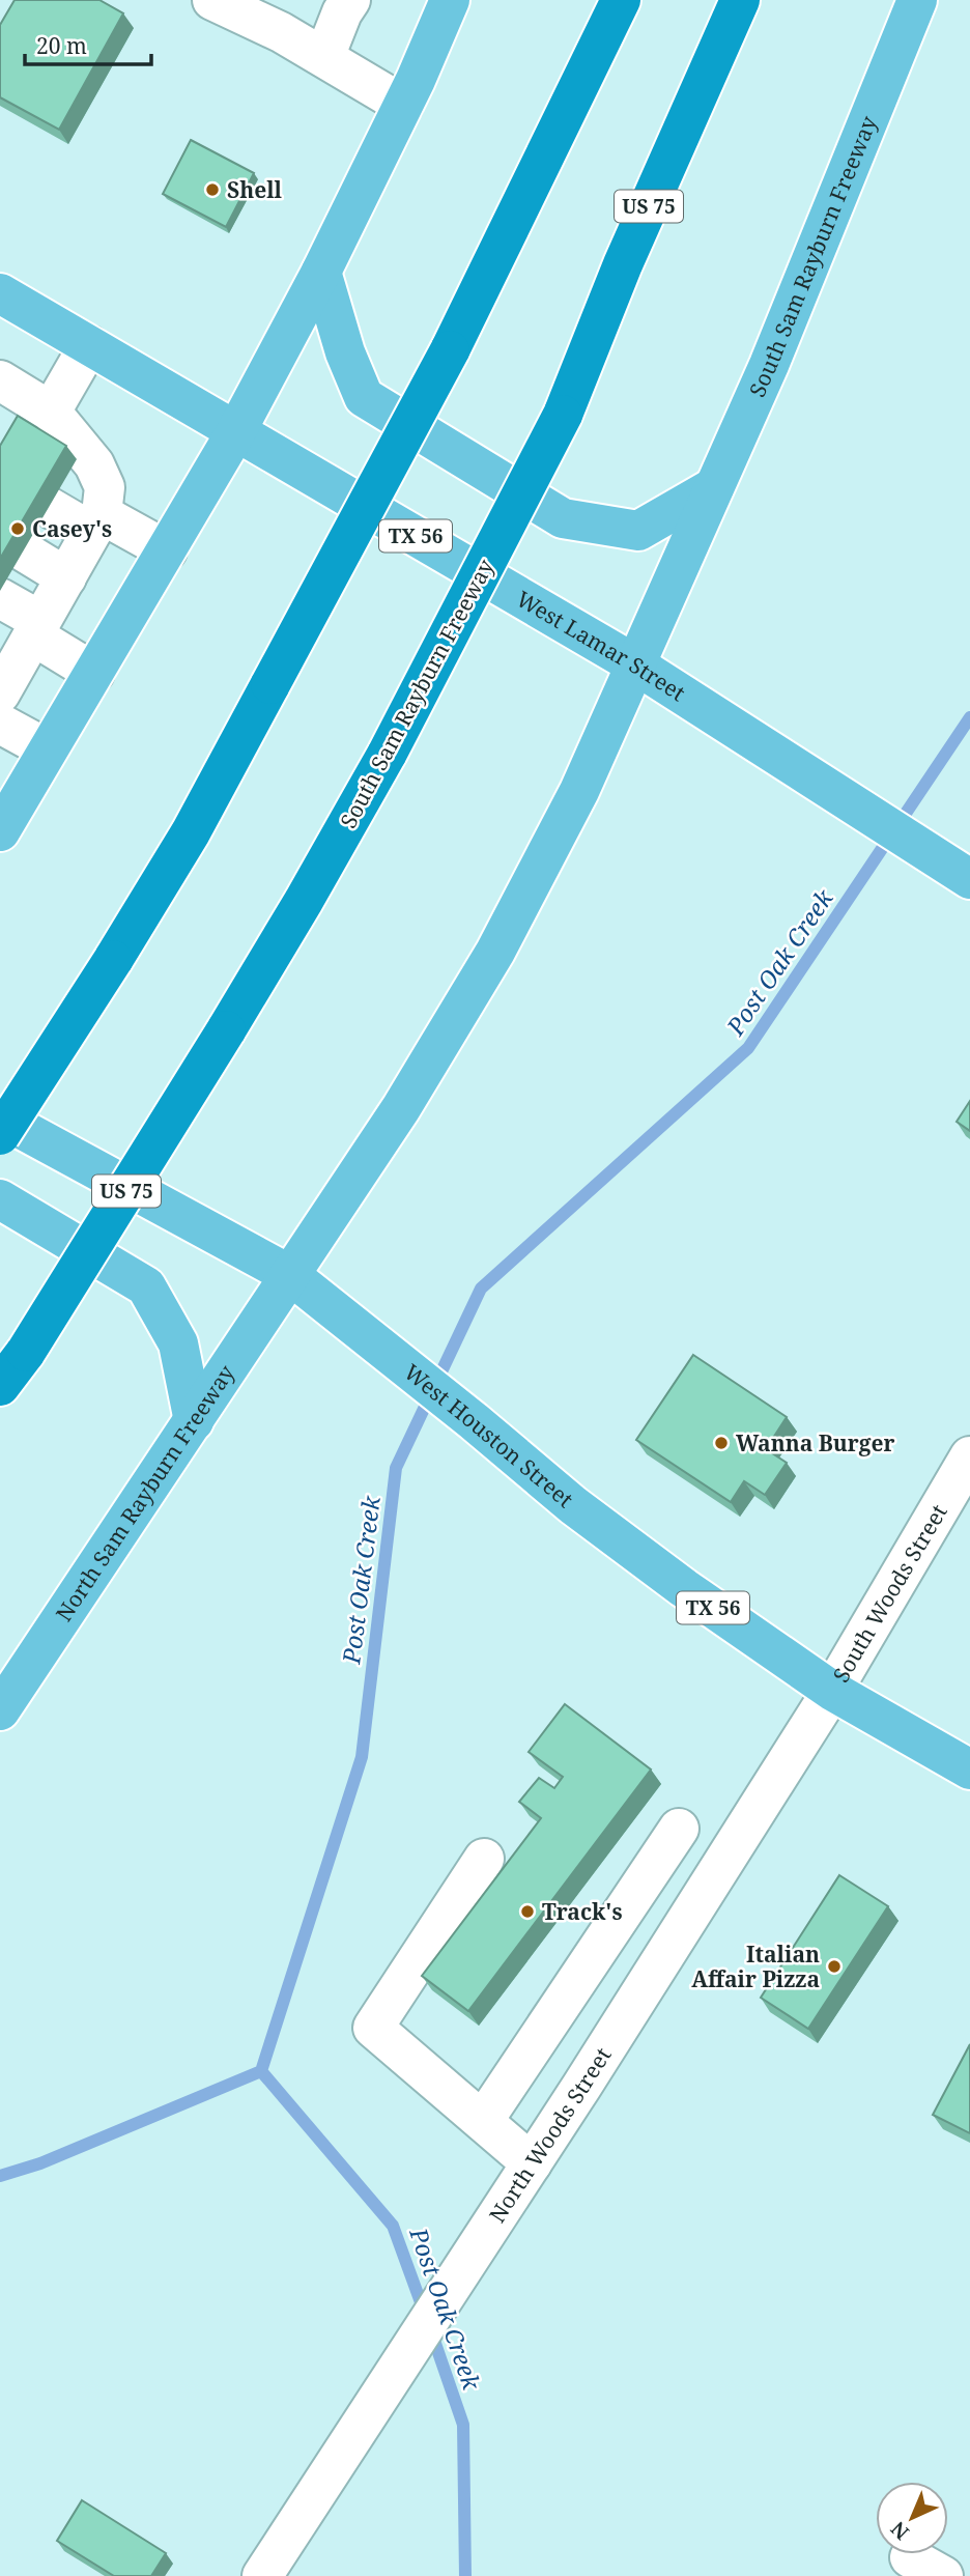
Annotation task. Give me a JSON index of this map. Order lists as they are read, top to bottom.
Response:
{
  "streets": {
    "highway": ["US 75", "South Sam Rayburn Freeway"],
    "main road": [
      "TX 56",
      "West Lamar Street",
      "West Houston Street",
      "North Sam Rayburn Freeway"
    ],
    "street": ["South Woods Street", "North Woods Street"]
  },
  "crossings": [
    ["South Sam Rayburn Freeway", "West Lamar Street"],
    ["South Sam Rayburn Freeway", "West Houston Street"],
    ["South Sam Rayburn Freeway", "North Sam Rayburn Freeway"],
    ["West Houston Street", "North Sam Rayburn Freeway"],
    ["West Houston Street", "South Woods Street"],
    ["West Houston Street", "North Woods Street"],
    ["South Woods Street", "North Woods Street"]
  ],
  "water": ["Post Oak Creek"],
  "places": [
    "Shell",
    "Casey's",
    "Wanna Burger",
    "Track's",
    "Italian Affair Pizza"
  ],
  "scale_bar": "20 m",
  "north": "bottom left"
}
